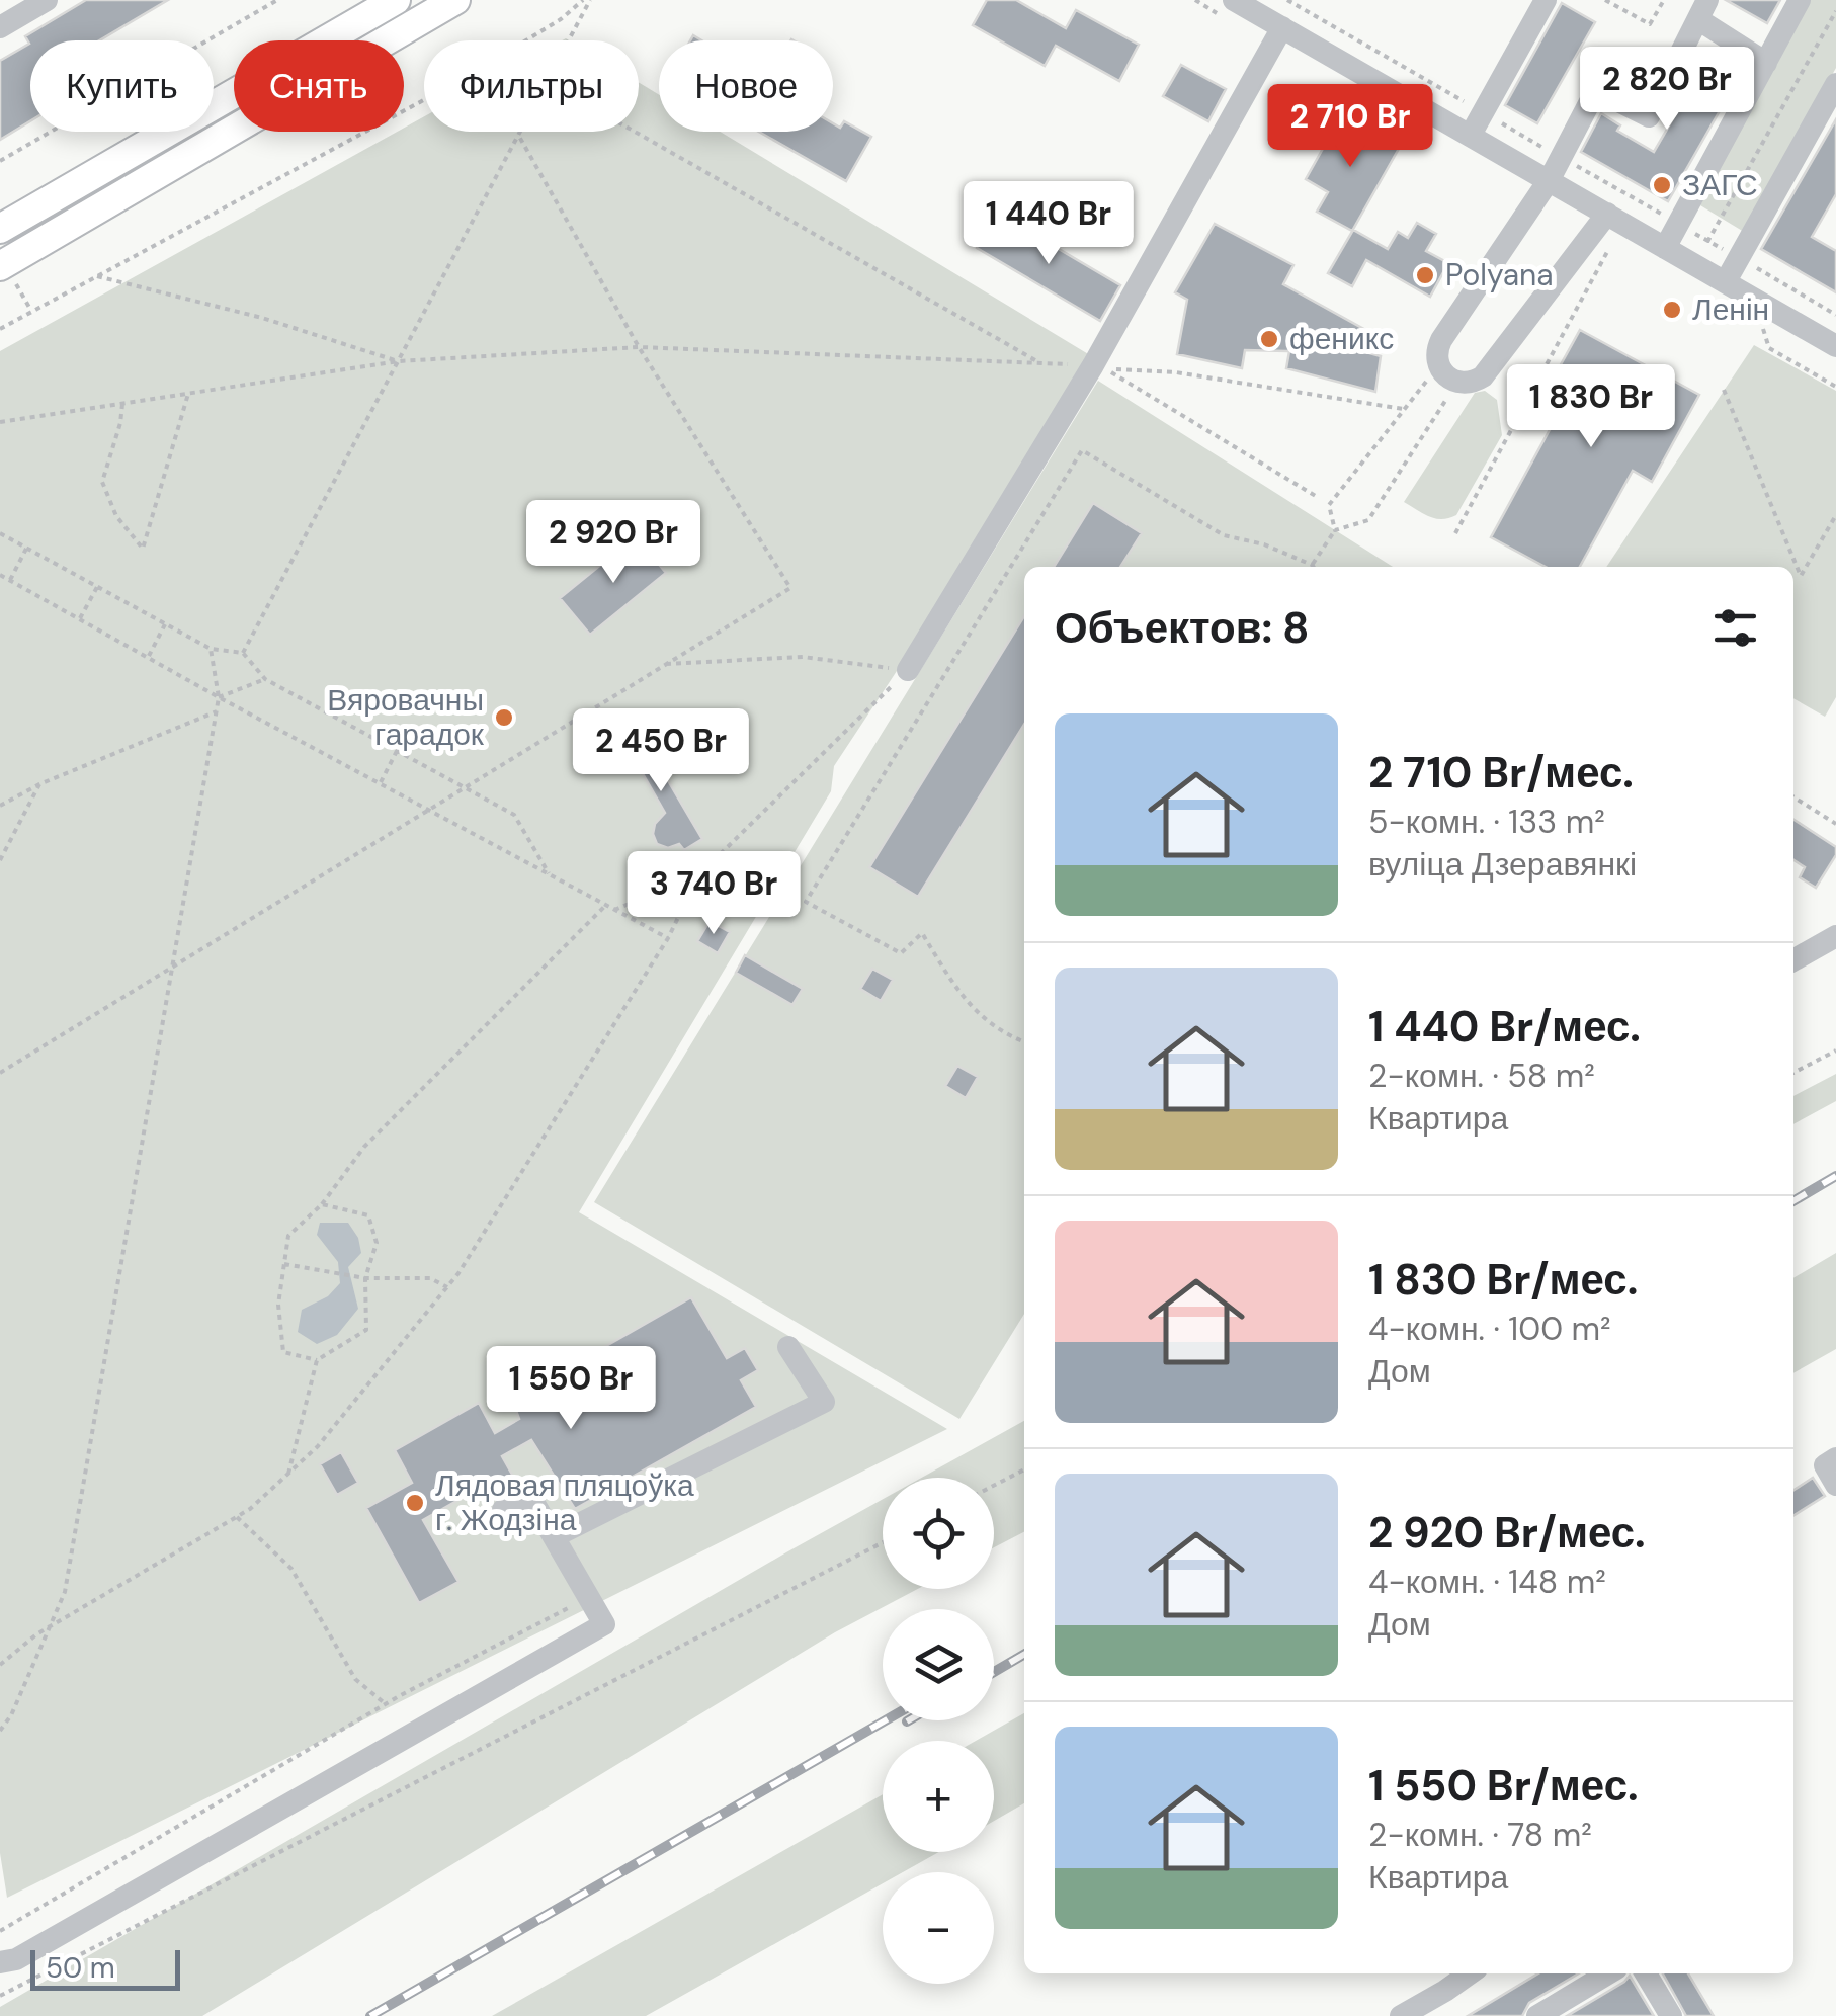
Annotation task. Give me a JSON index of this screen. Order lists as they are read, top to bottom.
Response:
{
  "places": [
    "ЗАГС",
    "Polyana",
    "Ленін",
    "феникс",
    "Вяровачны гарадок",
    "Лядовая пляцоўка г. Жодзіна"
  ],
  "scale_bar": "50 m",
  "page": {
    "chip": [
      "Купить",
      "Снять",
      "Фильтры",
      "Новое"
    ],
    "price": [
      "2 820 Br",
      "2 710 Br",
      "1 440 Br",
      "1 830 Br",
      "2 920 Br",
      "2 450 Br",
      "3 740 Br",
      "1 550 Br"
    ],
    "heading": "Объектов: 8",
    "list": [
      {
        "name": "2 710 Br/мес.",
        "note": "5-комн. · 133 m² · вуліца Дзеравянкі"
      },
      {
        "name": "1 440 Br/мес.",
        "note": "2-комн. · 58 m² · Квартира"
      },
      {
        "name": "1 830 Br/мес.",
        "note": "4-комн. · 100 m² · Дом"
      },
      {
        "name": "2 920 Br/мес.",
        "note": "4-комн. · 148 m² · Дом"
      },
      {
        "name": "1 550 Br/мес.",
        "note": "2-комн. · 78 m² · Квартира"
      }
    ],
    "map_buttons": ["+", "−"],
    "scale": "50 m"
  }
}
